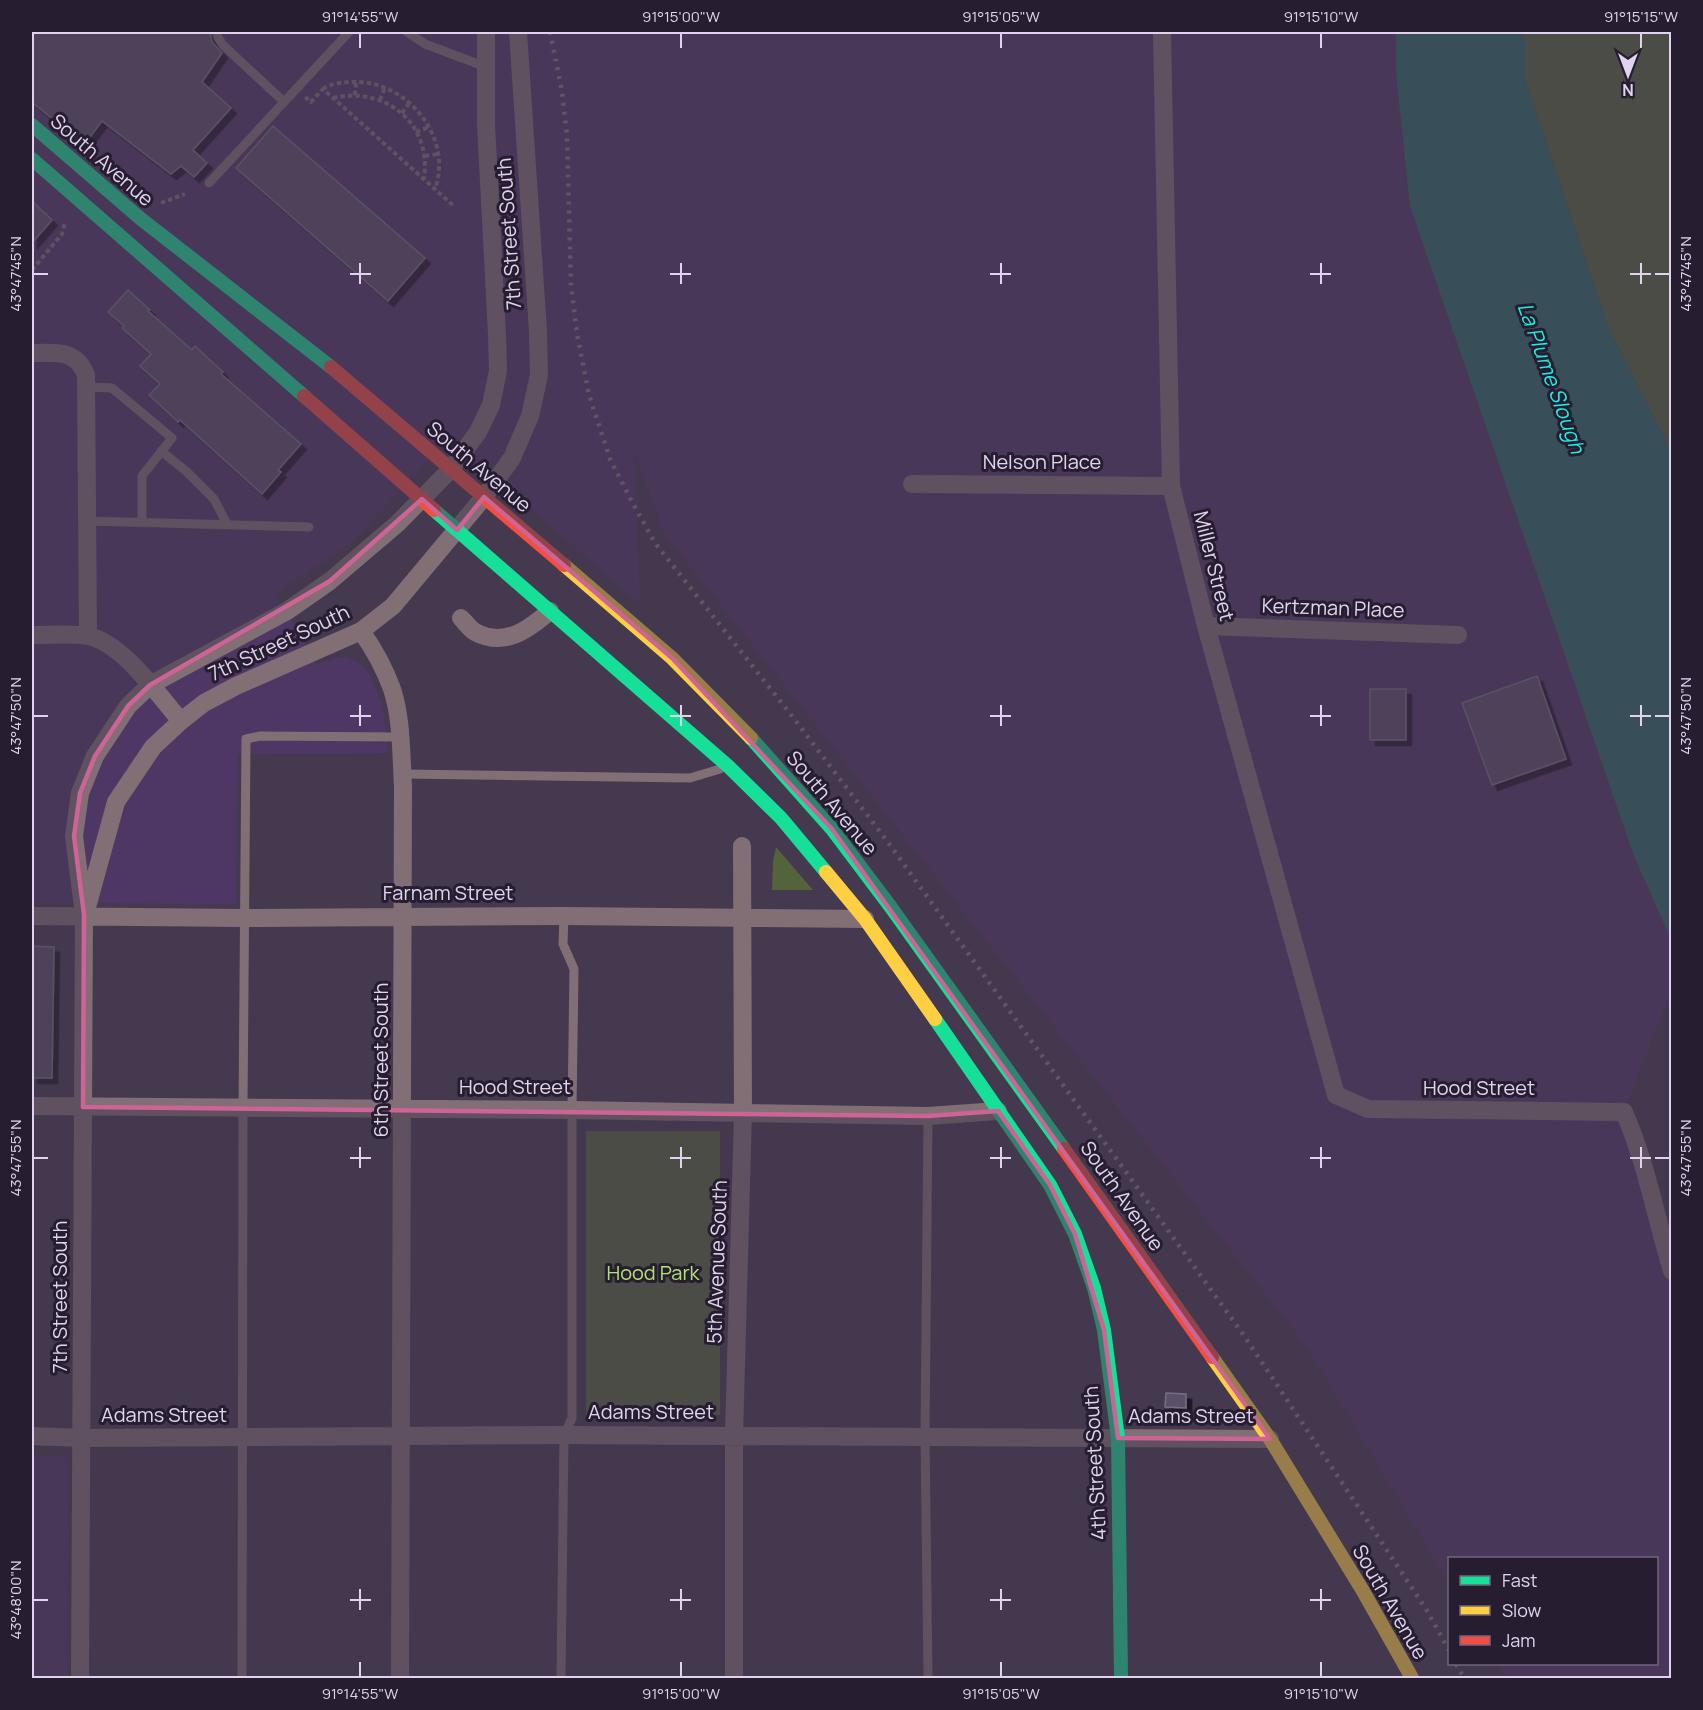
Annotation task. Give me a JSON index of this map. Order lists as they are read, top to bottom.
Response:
{
  "streets": {
    "highway": ["South Avenue", "4th Street South"],
    "street": [
      "7th Street South",
      "Nelson Place",
      "Miller Street",
      "Kertzman Place",
      "Farnam Street",
      "6th Street South",
      "Hood Street",
      "5th Avenue South",
      "Adams Street"
    ]
  },
  "crossings": [
    ["South Avenue", "7th Street South"],
    ["South Avenue", "Adams Street"],
    ["7th Street South", "Farnam Street"],
    ["7th Street South", "6th Street South"],
    ["7th Street South", "Hood Street"],
    ["7th Street South", "Adams Street"],
    ["Nelson Place", "Miller Street"],
    ["Miller Street", "Kertzman Place"],
    ["Miller Street", "Hood Street"],
    ["Farnam Street", "6th Street South"],
    ["Farnam Street", "5th Avenue South"],
    ["6th Street South", "Hood Street"],
    ["6th Street South", "Adams Street"],
    ["Hood Street", "5th Avenue South"],
    ["Hood Street", "4th Street South"],
    ["5th Avenue South", "Adams Street"],
    ["Adams Street", "4th Street South"]
  ],
  "water": ["La Plume Slough"],
  "parks": ["Hood Park"],
  "legend": ["Fast", "Slow", "Jam"],
  "north": "bottom",
  "coordinates": [
    "91°14'55\"W",
    "91°15'00\"W",
    "91°15'05\"W",
    "91°15'10\"W",
    "91°15'15\"W",
    "43°47'45\"N",
    "43°47'50\"N",
    "43°47'55\"N",
    "43°48'00\"N"
  ]
}
